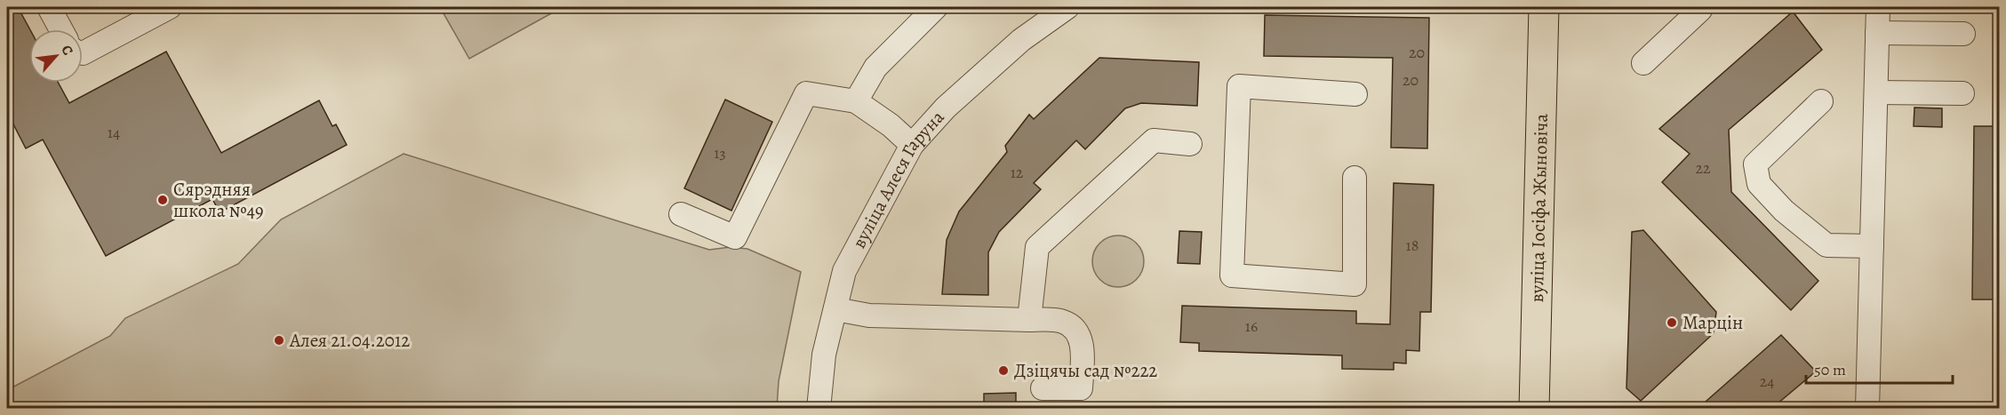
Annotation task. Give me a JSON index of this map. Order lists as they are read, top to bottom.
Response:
{
  "streets": {
    "main road": ["вуліца Іосіфа Жыновіча"],
    "street": ["вуліца Алеся Гаруна"]
  },
  "places": [
    "Сярэдняя школа №49",
    "Марцін",
    "Алея 21.04.2012",
    "Дзіцячы сад №222"
  ],
  "house_numbers": [
    "20",
    "20",
    "14",
    "13",
    "22",
    "12",
    "18",
    "16",
    "24"
  ],
  "scale_bar": "50 m",
  "north": "top right"
}
